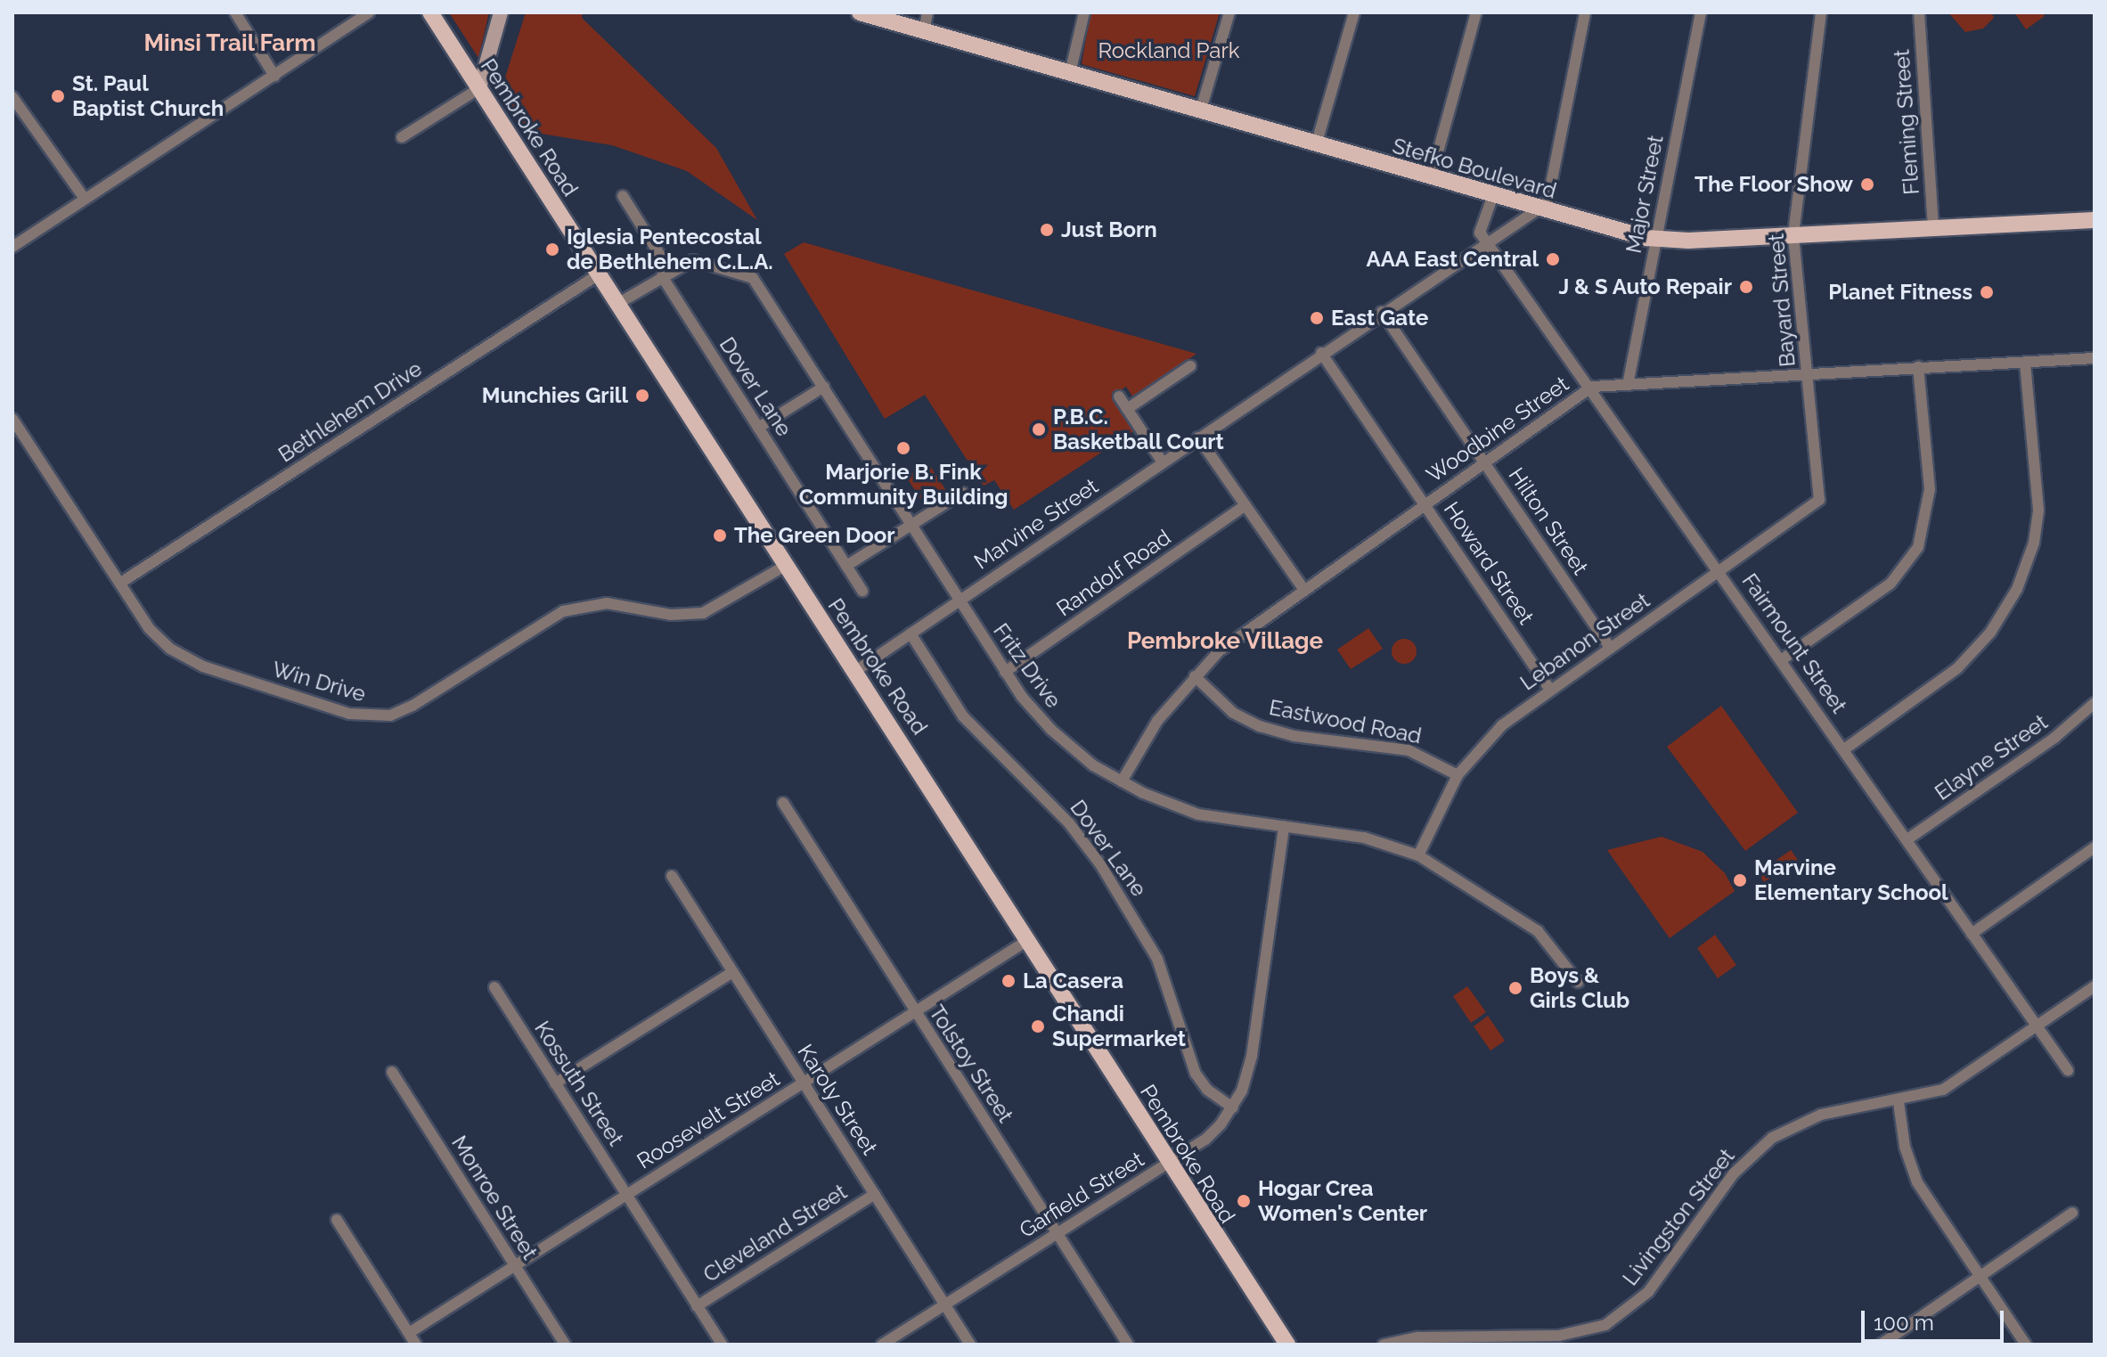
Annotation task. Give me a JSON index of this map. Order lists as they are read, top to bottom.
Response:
{
  "streets": {
    "main road": ["Pembroke Road", "Stefko Boulevard"],
    "street": [
      "Fleming Street",
      "Major Street",
      "Bayard Street",
      "Dover Lane",
      "Bethlehem Drive",
      "Woodbine Street",
      "Hilton Street",
      "Marvine Street",
      "Howard Street",
      "Randolf Road",
      "Lebanon Street",
      "Fairmount Street",
      "Fritz Drive",
      "Win Drive",
      "Eastwood Road",
      "Elayne Street",
      "Tolstoy Street",
      "Kossuth Street",
      "Karoly Street",
      "Roosevelt Street",
      "Garfield Street",
      "Monroe Street",
      "Livingston Street",
      "Cleveland Street"
    ]
  },
  "crossings": [
    ["Fleming Street", "Stefko Boulevard"],
    ["Pembroke Road", "Bethlehem Drive"],
    ["Pembroke Road", "Marvine Street"],
    ["Pembroke Road", "Fritz Drive"],
    ["Pembroke Road", "Win Drive"],
    ["Pembroke Road", "Roosevelt Street"],
    ["Pembroke Road", "Garfield Street"],
    ["Stefko Boulevard", "Major Street"],
    ["Stefko Boulevard", "Bayard Street"],
    ["Stefko Boulevard", "Marvine Street"],
    ["Major Street", "Woodbine Street"],
    ["Bayard Street", "Woodbine Street"],
    ["Bayard Street", "Lebanon Street"],
    ["Dover Lane", "Marvine Street"],
    ["Dover Lane", "Fritz Drive"],
    ["Dover Lane", "Garfield Street"],
    ["Bethlehem Drive", "Win Drive"],
    ["Woodbine Street", "Hilton Street"],
    ["Woodbine Street", "Howard Street"],
    ["Woodbine Street", "Fairmount Street"],
    ["Woodbine Street", "Fritz Drive"],
    ["Woodbine Street", "Eastwood Road"],
    ["Hilton Street", "Marvine Street"],
    ["Hilton Street", "Lebanon Street"],
    ["Marvine Street", "Howard Street"],
    ["Marvine Street", "Fairmount Street"],
    ["Marvine Street", "Fritz Drive"],
    ["Howard Street", "Lebanon Street"],
    ["Randolf Road", "Fritz Drive"],
    ["Lebanon Street", "Fairmount Street"],
    ["Lebanon Street", "Fritz Drive"],
    ["Lebanon Street", "Eastwood Road"],
    ["Fairmount Street", "Elayne Street"],
    ["Fairmount Street", "Livingston Street"],
    ["Fritz Drive", "Garfield Street"],
    ["Tolstoy Street", "Roosevelt Street"],
    ["Tolstoy Street", "Garfield Street"],
    ["Kossuth Street", "Roosevelt Street"],
    ["Kossuth Street", "Cleveland Street"],
    ["Karoly Street", "Roosevelt Street"],
    ["Karoly Street", "Garfield Street"],
    ["Karoly Street", "Cleveland Street"],
    ["Roosevelt Street", "Monroe Street"]
  ],
  "districts": ["Minsi Trail Farm", "Pembroke Village"],
  "parks": ["Rockland Park"],
  "places": [
    "St. Paul Baptist Church",
    "The Floor Show",
    "Just Born",
    "Iglesia Pentecostal de Bethlehem C.L.A.",
    "AAA East Central",
    "J & S Auto Repair",
    "Planet Fitness",
    "East Gate",
    "Munchies Grill",
    "P.B.C. Basketball Court",
    "Marjorie B. Fink Community Building",
    "The Green Door",
    "Marvine Elementary School",
    "La Casera",
    "Boys & Girls Club",
    "Chandi Supermarket",
    "Hogar Crea Women's Center"
  ],
  "scale_bar": "100 m"
}
